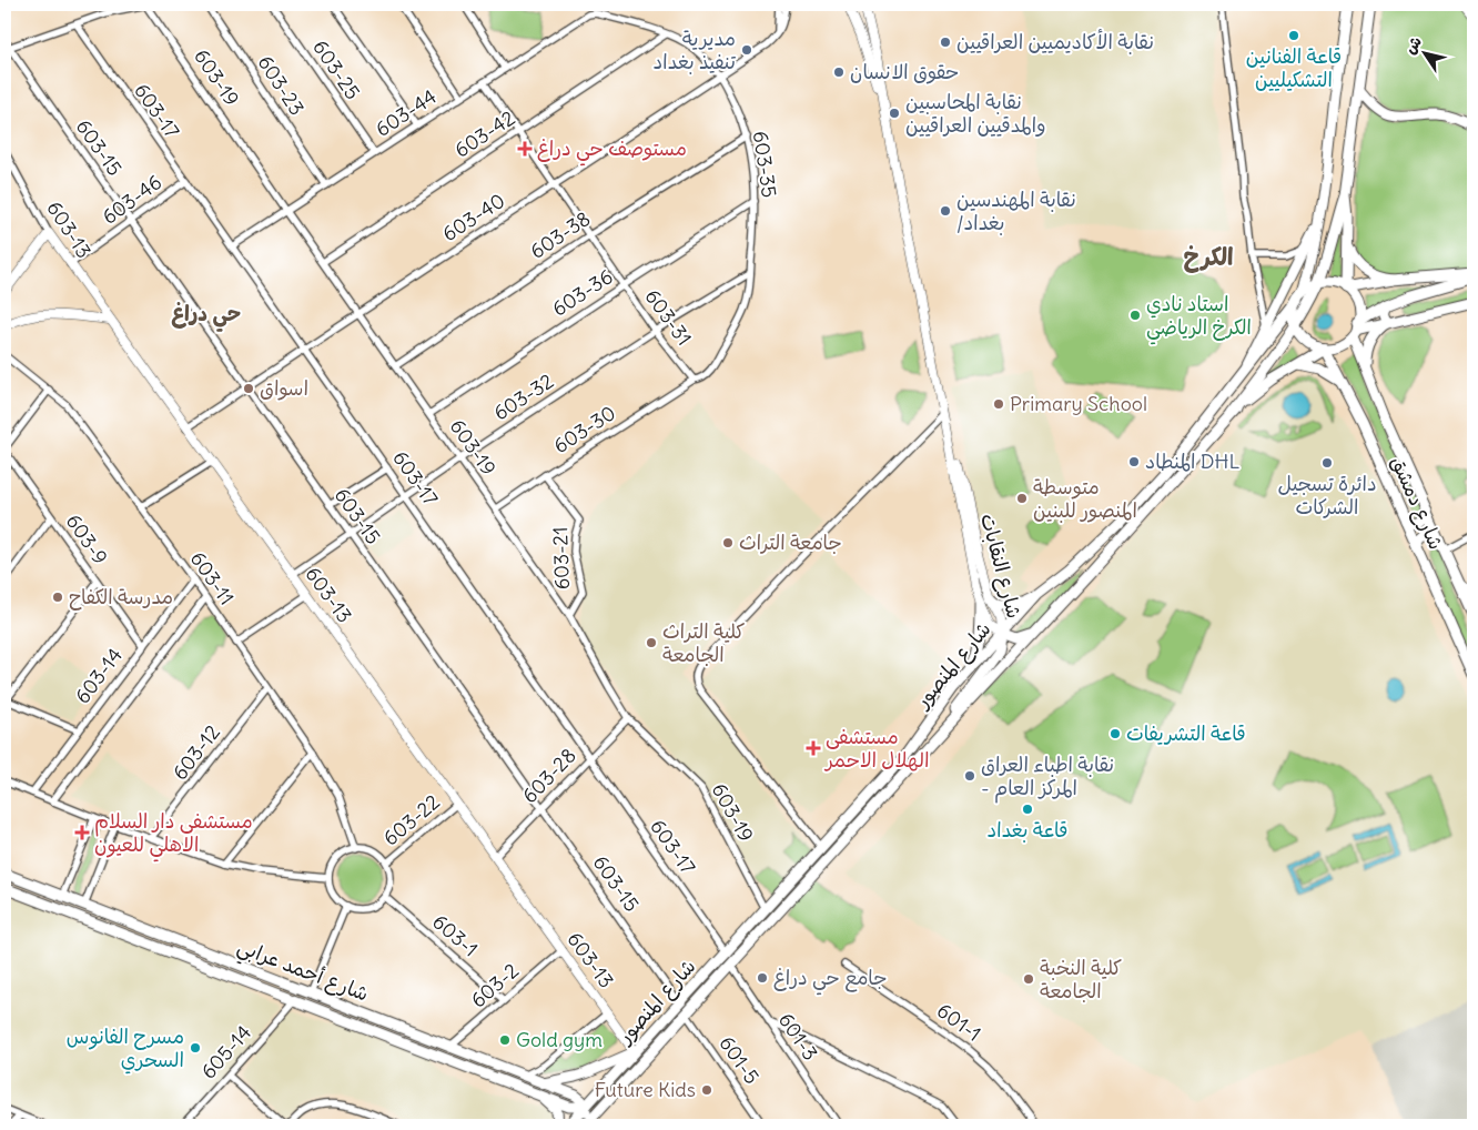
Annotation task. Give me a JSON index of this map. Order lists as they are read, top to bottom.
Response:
{
  "streets": {
    "main road": ["شارع دمشق", "شارع المنصور", "شارع أحمد عرابي"],
    "street": [
      "603-25",
      "603-19",
      "603-23",
      "603-17",
      "603-44",
      "603-42",
      "603-15",
      "603-35",
      "603-46",
      "603-40",
      "603-13",
      "603-38",
      "603-36",
      "603-31",
      "603-32",
      "603-30",
      "603-9",
      "603-21",
      "شارع النقابات",
      "603-11",
      "603-14",
      "603-12",
      "603-28",
      "603-22",
      "603-1",
      "603-2",
      "601-1",
      "601-3",
      "605-14",
      "601-5"
    ]
  },
  "crossings": [
    ["603-25", "603-44"],
    ["603-19", "603-44"],
    ["603-19", "603-42"],
    ["603-19", "603-40"],
    ["603-19", "603-38"],
    ["603-19", "603-36"],
    ["603-19", "603-32"],
    ["603-19", "603-30"],
    ["603-19", "603-21"],
    ["603-19", "شارع المنصور"],
    ["603-19", "603-28"],
    ["603-23", "603-44"],
    ["603-17", "603-44"],
    ["603-17", "603-46"],
    ["603-17", "603-40"],
    ["603-17", "603-32"],
    ["603-17", "شارع المنصور"],
    ["603-17", "603-28"],
    ["603-44", "603-35"],
    ["603-44", "603-31"],
    ["603-42", "603-35"],
    ["603-42", "603-31"],
    ["603-15", "603-46"],
    ["603-15", "603-40"],
    ["603-15", "603-32"],
    ["603-15", "شارع المنصور"],
    ["603-15", "603-28"],
    ["603-35", "603-40"],
    ["603-35", "603-38"],
    ["603-35", "603-36"],
    ["603-35", "603-31"],
    ["603-35", "603-32"],
    ["603-35", "603-30"],
    ["603-46", "603-13"],
    ["603-40", "603-13"],
    ["603-40", "603-31"],
    ["603-13", "603-32"],
    ["603-13", "شارع المنصور"],
    ["603-13", "603-28"],
    ["603-13", "603-22"],
    ["603-13", "603-2"],
    ["603-38", "603-31"],
    ["603-36", "603-31"],
    ["603-31", "603-32"],
    ["603-31", "603-30"],
    ["603-30", "603-21"],
    ["شارع دمشق", "شارع المنصور"],
    ["603-9", "603-14"],
    ["شارع النقابات", "شارع المنصور"],
    ["603-11", "603-14"],
    ["603-11", "603-12"],
    ["603-11", "603-22"],
    ["603-11", "603-1"],
    ["شارع المنصور", "شارع أحمد عرابي"],
    ["شارع المنصور", "601-3"],
    ["شارع المنصور", "601-5"],
    ["603-22", "603-1"],
    ["603-1", "603-2"],
    ["شارع أحمد عرابي", "603-2"],
    ["شارع أحمد عرابي", "605-14"]
  ],
  "districts": ["الكرخ", "حي دراغ"],
  "places": {
    "other": [
      "قاعة الفنانين التشكيليين",
      "نقابة الأكاديميين العراقيين",
      "مديرية تنفيذ بغداد",
      "حقوق الانسان",
      "نقابة المحاسبين والمدقيين العراقيين",
      "نقابة المهندسين /بغداد",
      "استاد نادي الكرخ الرياضي",
      "اسواق",
      "Primary School",
      "المنطاد DHL",
      "دائرة تسجيل الشركات",
      "متوسطة المنصور للبنين",
      "جامعة التراث",
      "مدرسة الكفاح",
      "كلية التراث الجامعة",
      "قاعة التشريفات",
      "نقابة اطباء العراق - المركز العام",
      "قاعة بغداد",
      "جامع حي دراغ",
      "كلية النخبة الجامعة",
      "Gold gym",
      "مسرح الفانوس السحري",
      "Future Kids"
    ],
    "health": ["مستوصف حي دراغ", "مستشفى الهلال الاحمر", "مستشفى دار السلام الاهلي للعيون"]
  },
  "north": "top left"
}
